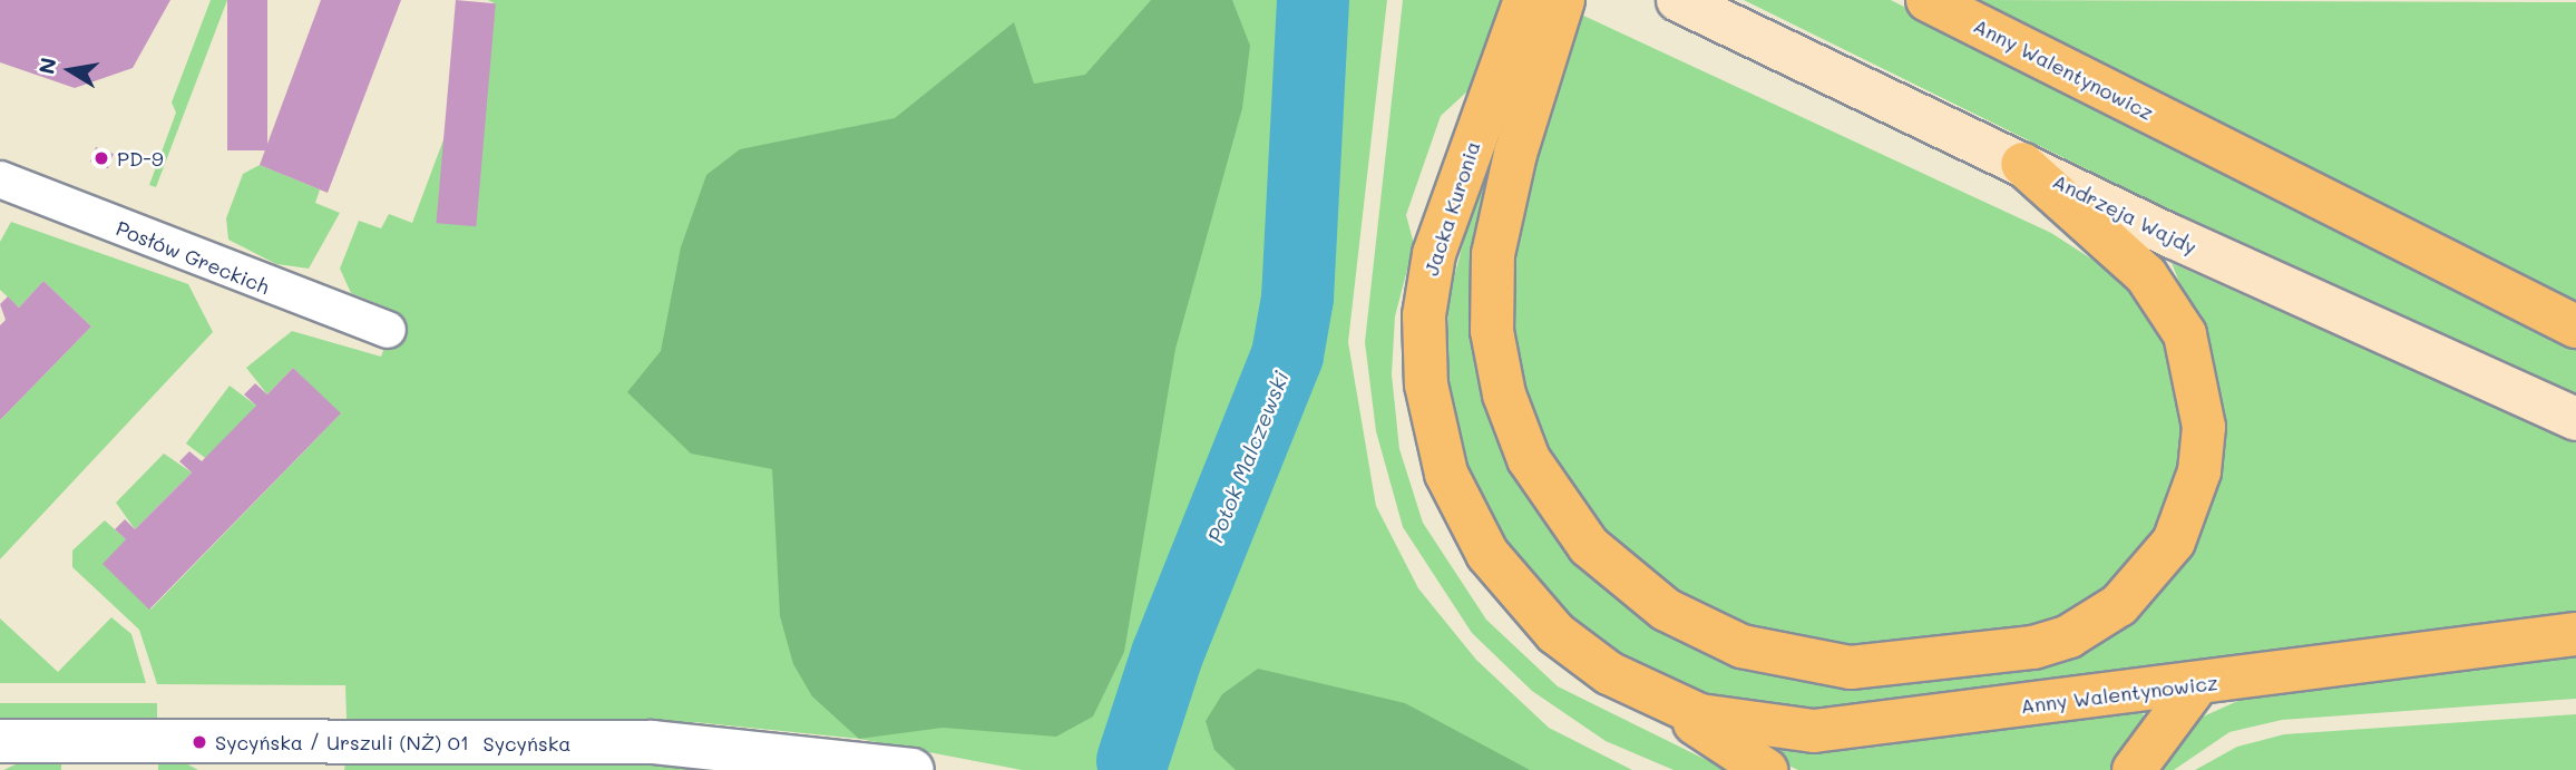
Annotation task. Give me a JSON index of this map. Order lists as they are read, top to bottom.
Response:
{
  "streets": {
    "main road": ["Anny Walentynowicz", "Jacka Kuronia", "Andrzeja Wajdy"],
    "street": ["Posłów Greckich", "Sycyńska"]
  },
  "crossings": [
    ["Anny Walentynowicz", "Jacka Kuronia"]
  ],
  "water": ["Potok Malczewski"],
  "places": ["PD-9", "Sycyńska / Urszuli (NŻ) 01"],
  "north": "left"
}
